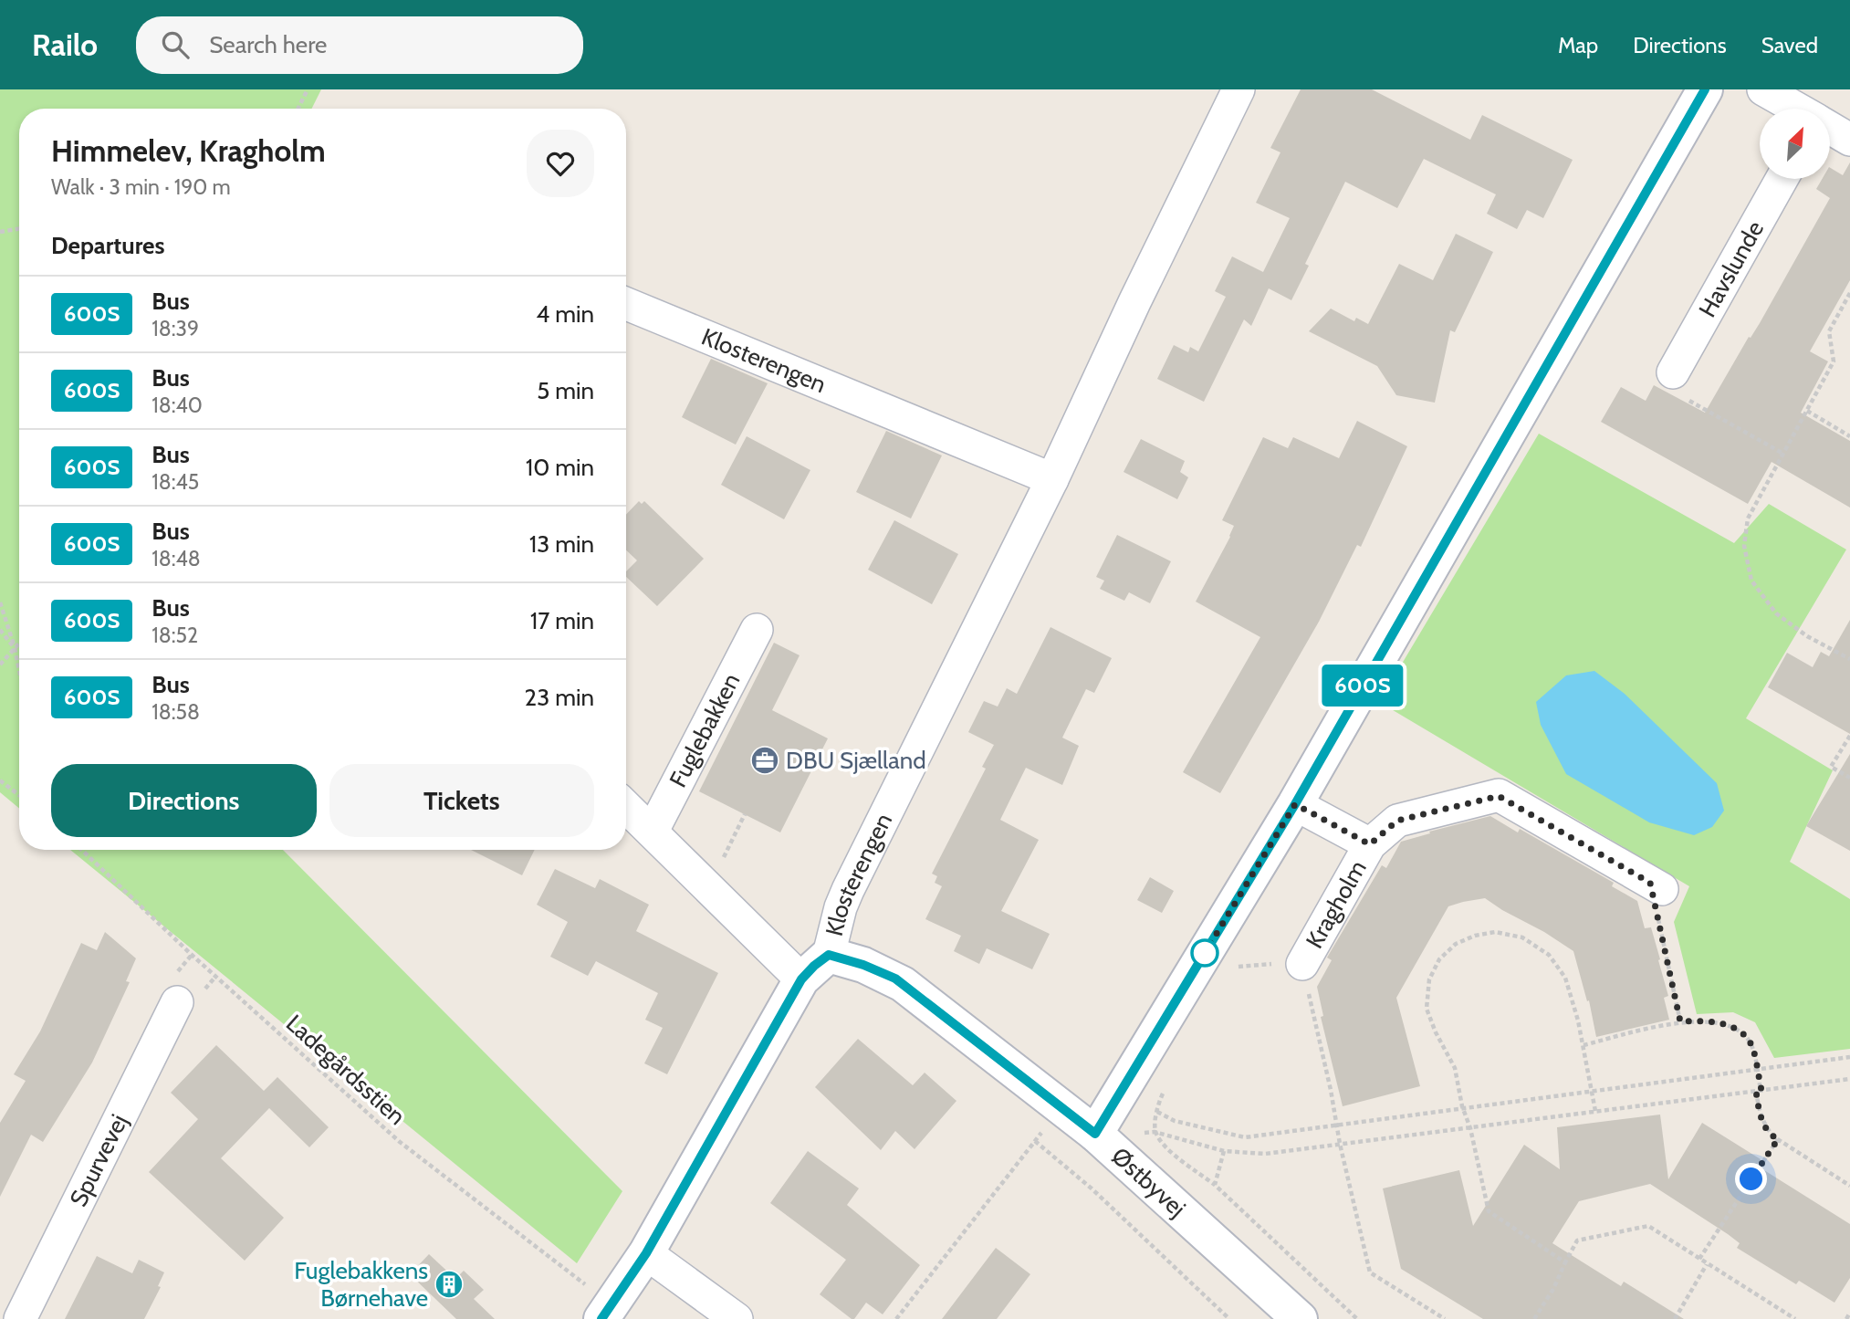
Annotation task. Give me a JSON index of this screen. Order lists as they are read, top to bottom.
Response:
{
  "streets": {
    "street": [
      "Havslunde",
      "Klosterengen",
      "Fuglebakken",
      "Kragholm",
      "Spurvevej",
      "Østbyvej"
    ],
    "path": ["Ladegårdsstien"]
  },
  "crossings": [
    ["Klosterengen", "Ladegårdsstien"],
    ["Klosterengen", "Østbyvej"]
  ],
  "places": {
    "office": ["DBU Sjælland"],
    "building": ["Fuglebakkens Børnehave"]
  },
  "lines": ["bus line 600S"],
  "north": "top right",
  "page": {
    "header": "Railo",
    "search": "Search here",
    "nav": ["Map", "Directions", "Saved"],
    "on_map": "600S",
    "heading": [
      ["Himmelev, Kragholm", "Walk · 3 min · 190 m"],
      "Departures"
    ],
    "list": [
      {
        "mark": "600S",
        "name": "Bus",
        "note": "18:39",
        "value": "4 min"
      },
      {
        "mark": "600S",
        "name": "Bus",
        "note": "18:40",
        "value": "5 min"
      },
      {
        "mark": "600S",
        "name": "Bus",
        "note": "18:45",
        "value": "10 min"
      },
      {
        "mark": "600S",
        "name": "Bus",
        "note": "18:48",
        "value": "13 min"
      },
      {
        "mark": "600S",
        "name": "Bus",
        "note": "18:52",
        "value": "17 min"
      },
      {
        "mark": "600S",
        "name": "Bus",
        "note": "18:58",
        "value": "23 min"
      }
    ],
    "buttons": ["Directions", "Tickets"]
  }
}
